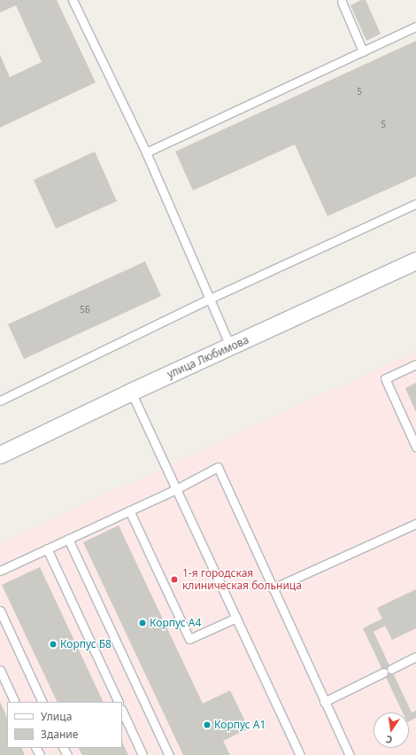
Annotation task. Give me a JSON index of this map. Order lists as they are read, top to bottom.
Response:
{
  "streets": {
    "street": ["улица Любимова"]
  },
  "places": [
    "1-я городская клиническая больница",
    "Корпус А4",
    "Корпус Б8",
    "Корпус А1"
  ],
  "house_numbers": ["5", "5", "5Б"],
  "legend": ["Улица", "Здание"],
  "north": "bottom"
}
